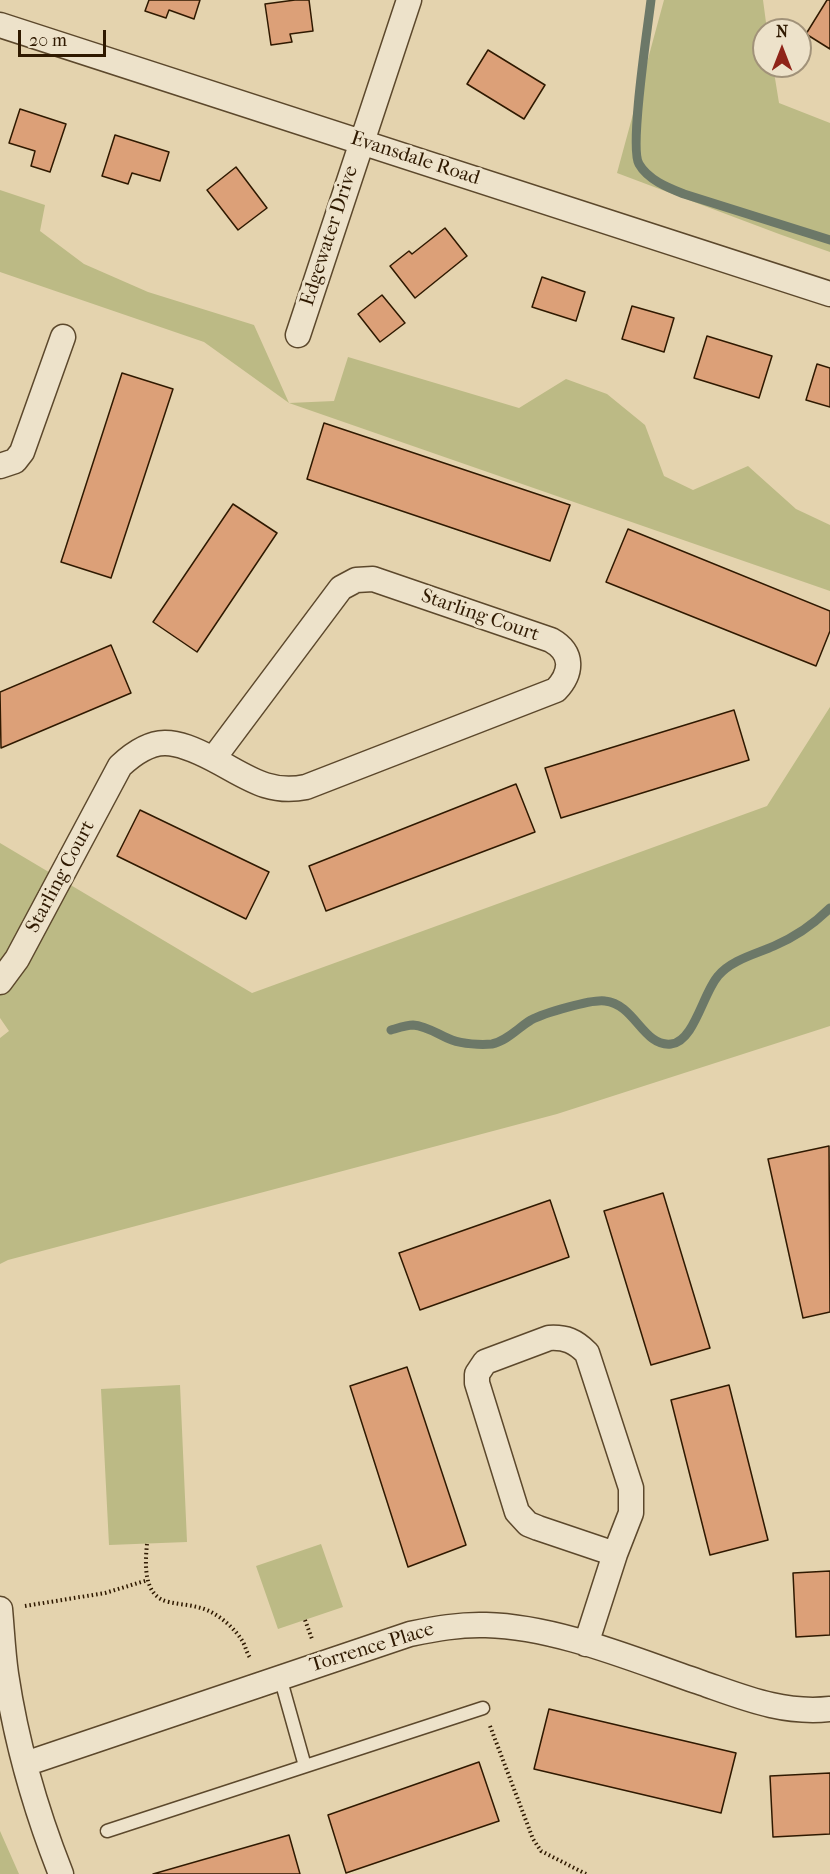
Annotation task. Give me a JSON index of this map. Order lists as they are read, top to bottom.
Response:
{
  "streets": {
    "street": [
      "Evansdale Road",
      "Edgewater Drive",
      "Starling Court",
      "Torrence Place"
    ]
  },
  "crossings": [
    ["Evansdale Road", "Edgewater Drive"]
  ],
  "scale_bar": "20 m",
  "north": "top"
}
